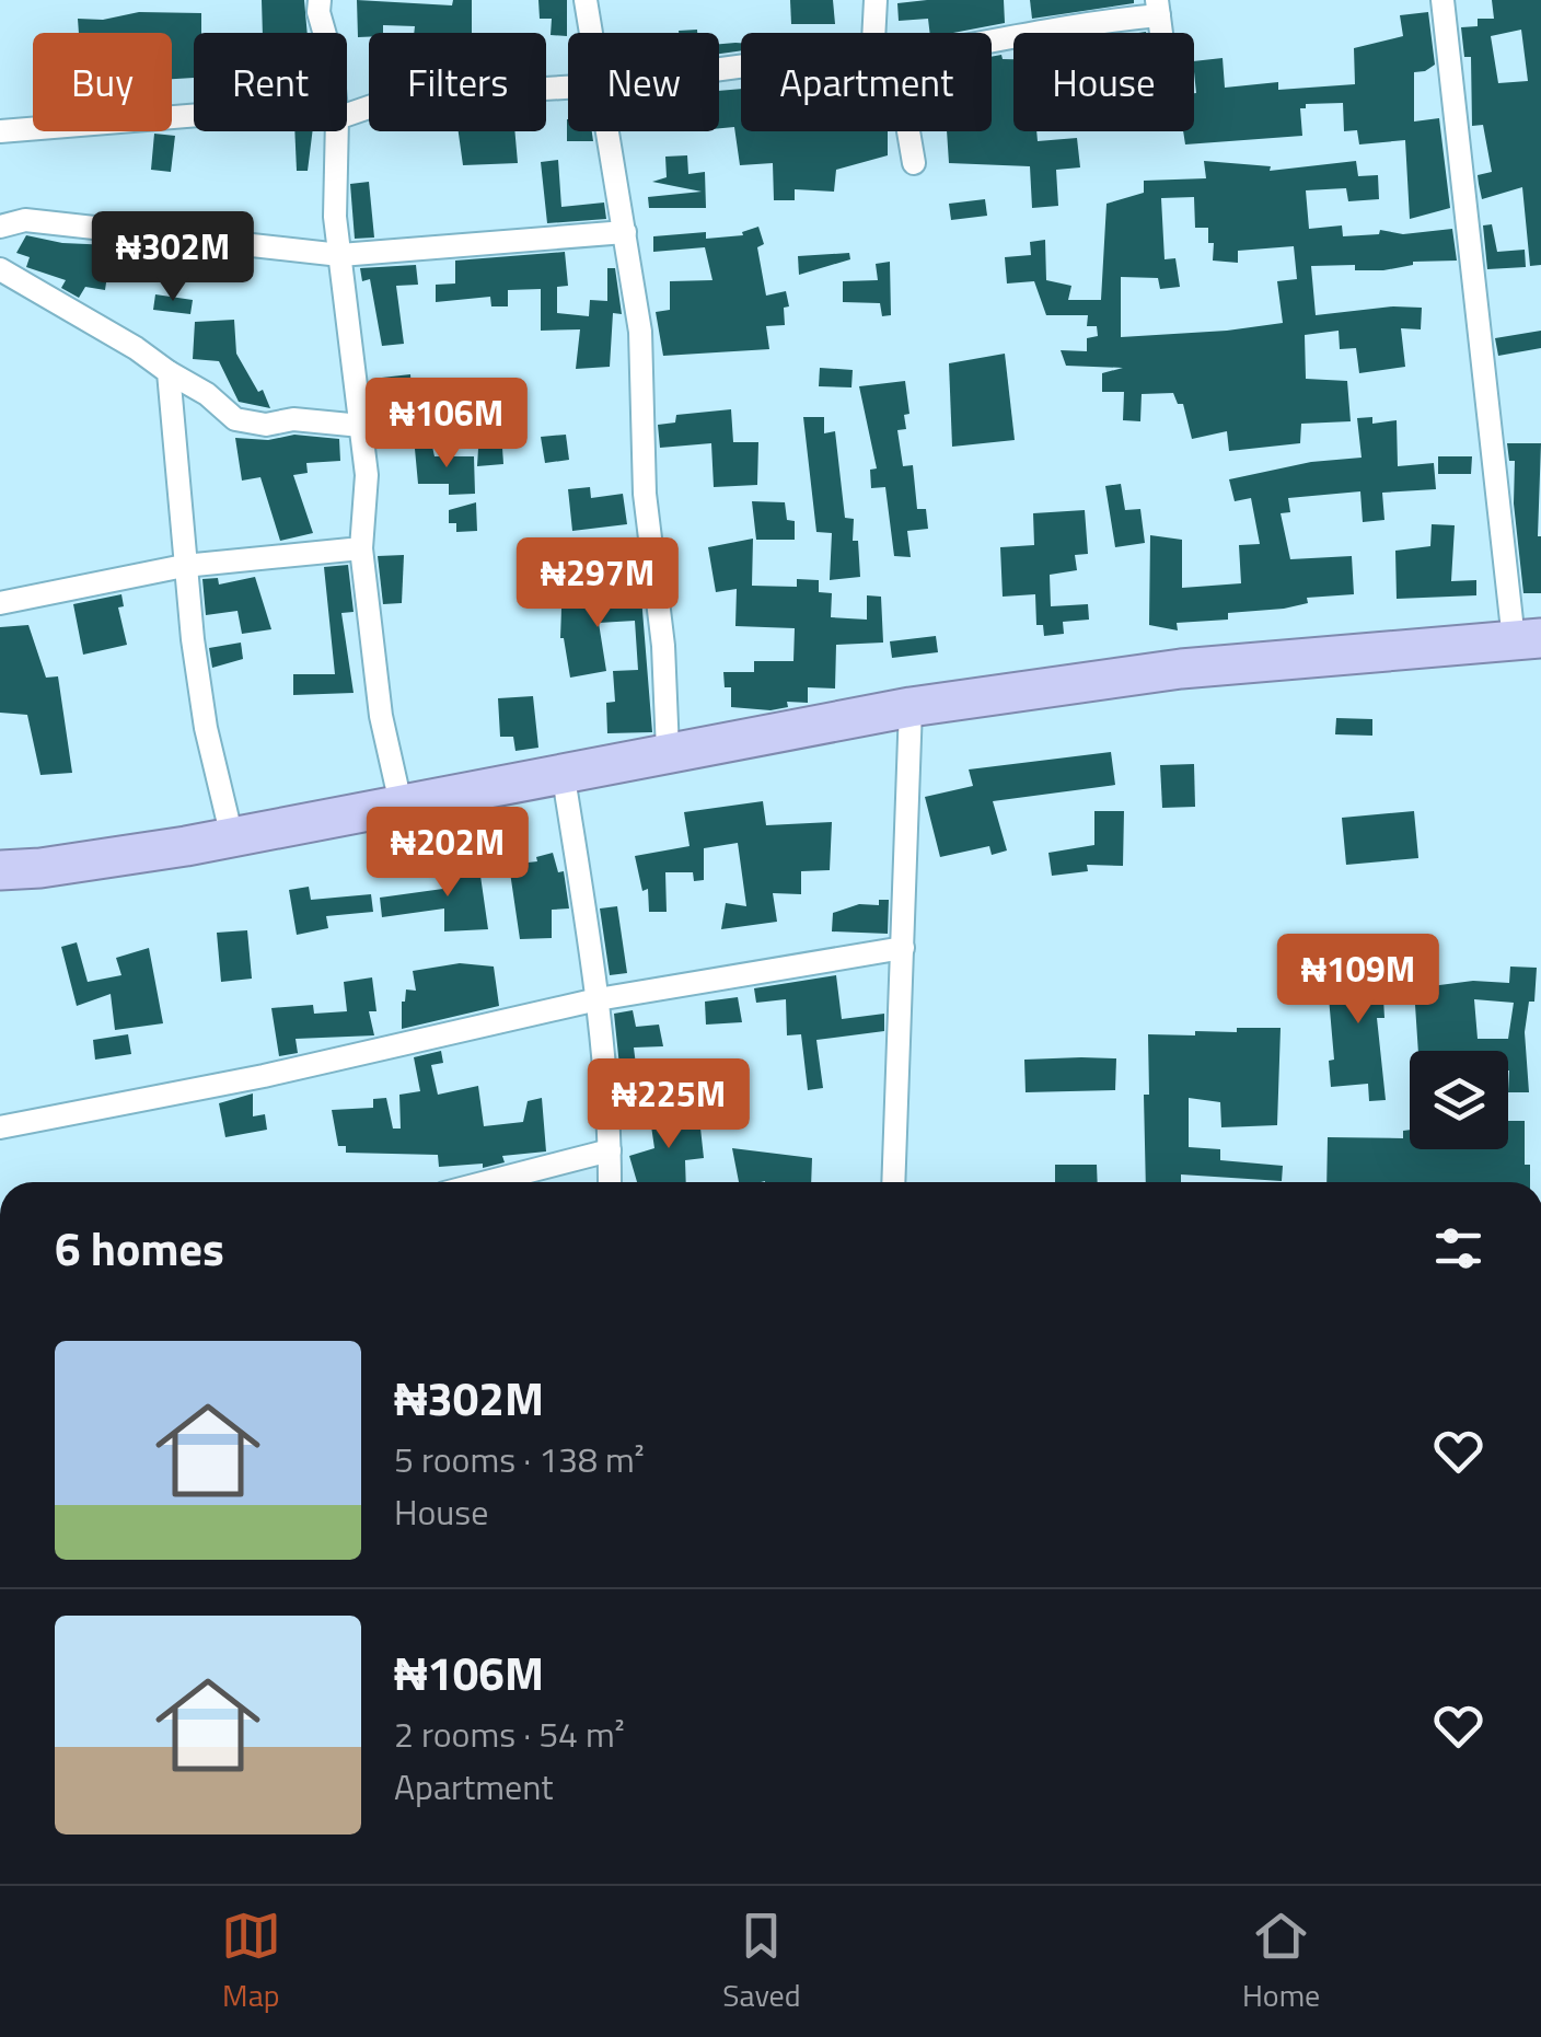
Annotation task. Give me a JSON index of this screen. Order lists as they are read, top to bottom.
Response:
{
  "page": {
    "chip": [
      "Buy",
      "Rent",
      "Filters",
      "New",
      "Apartment",
      "House"
    ],
    "price": [
      "₦302M",
      "₦106M",
      "₦297M",
      "₦202M",
      "₦109M",
      "₦225M"
    ],
    "heading": "6 homes",
    "list": [
      {
        "name": "₦302M",
        "note": "5 rooms · 138 m² · House"
      },
      {
        "name": "₦106M",
        "note": "2 rooms · 54 m² · Apartment"
      }
    ],
    "tabs": ["Map", "Saved", "Home"]
  }
}
